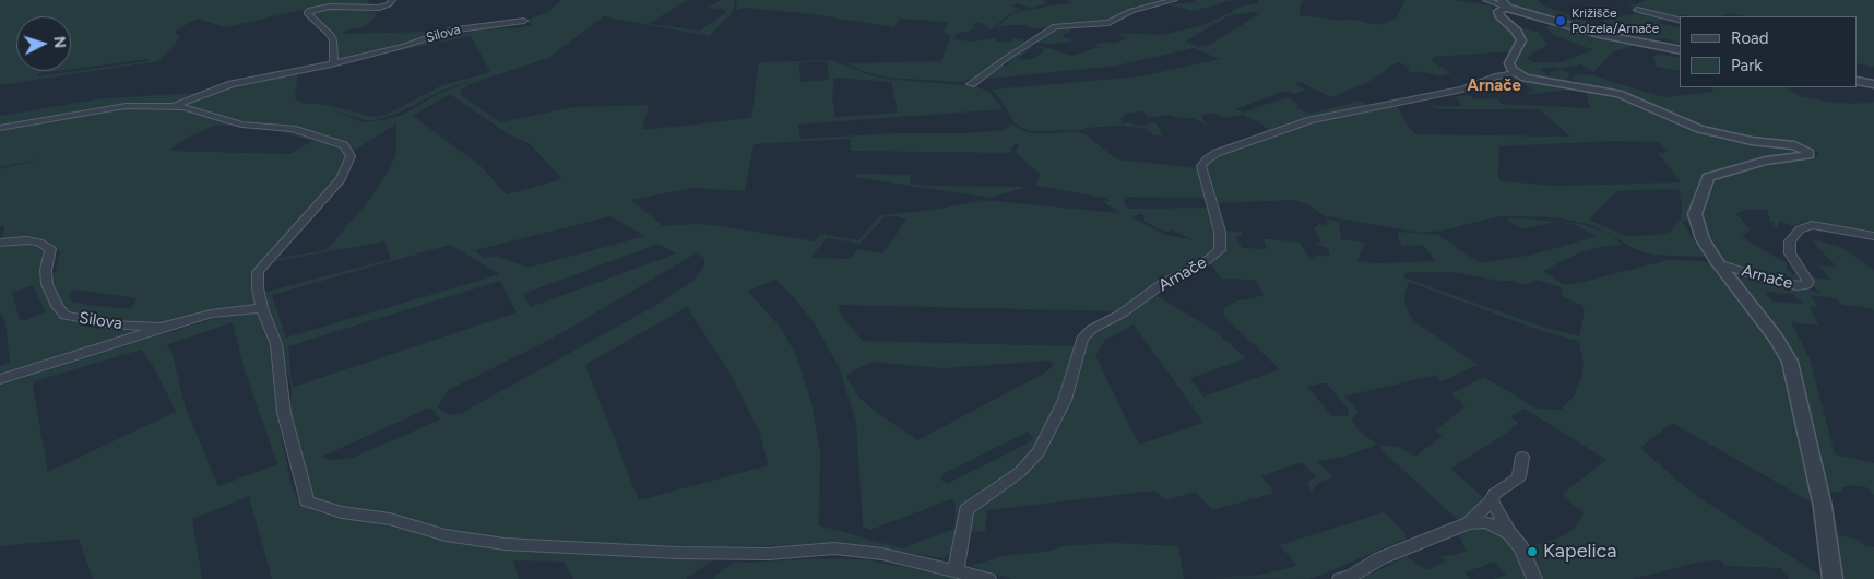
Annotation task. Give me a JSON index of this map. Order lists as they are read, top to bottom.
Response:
{
  "streets": {
    "street": ["Silova", "Arnače"]
  },
  "districts": ["Arnače"],
  "places": ["Križišče Polzela/Arnače", "Kapelica"],
  "legend": ["Road", "Park"],
  "north": "right"
}
